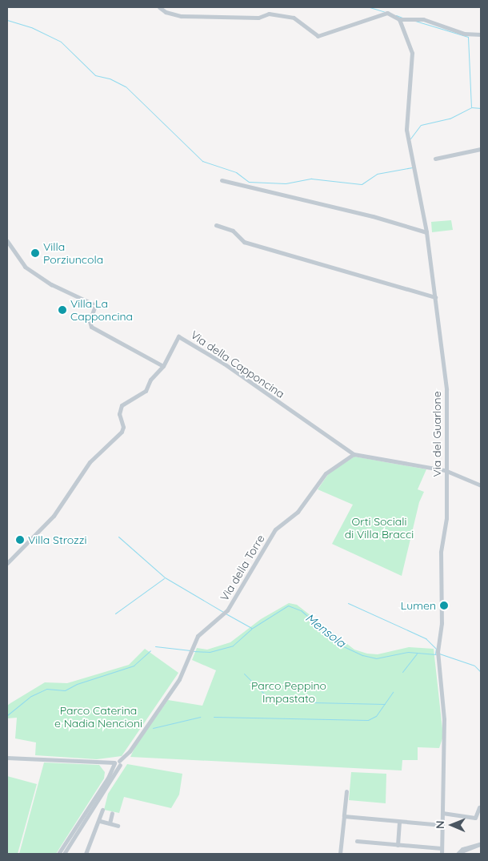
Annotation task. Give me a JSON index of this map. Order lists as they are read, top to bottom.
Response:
{
  "streets": {
    "street": ["Via della Capponcina", "Via del Guarlone", "Via della Torre"]
  },
  "crossings": [
    ["Via della Capponcina", "Via della Torre"]
  ],
  "water": ["Mensola"],
  "parks": ["Orti Sociali di Villa Bracci", "Parco Peppino Impastato", "Parco Caterina e Nadia Nencioni"],
  "places": [
    "Villa Porziuncola",
    "Villa La Capponcina",
    "Villa Strozzi",
    "Lumen"
  ],
  "north": "left"
}
